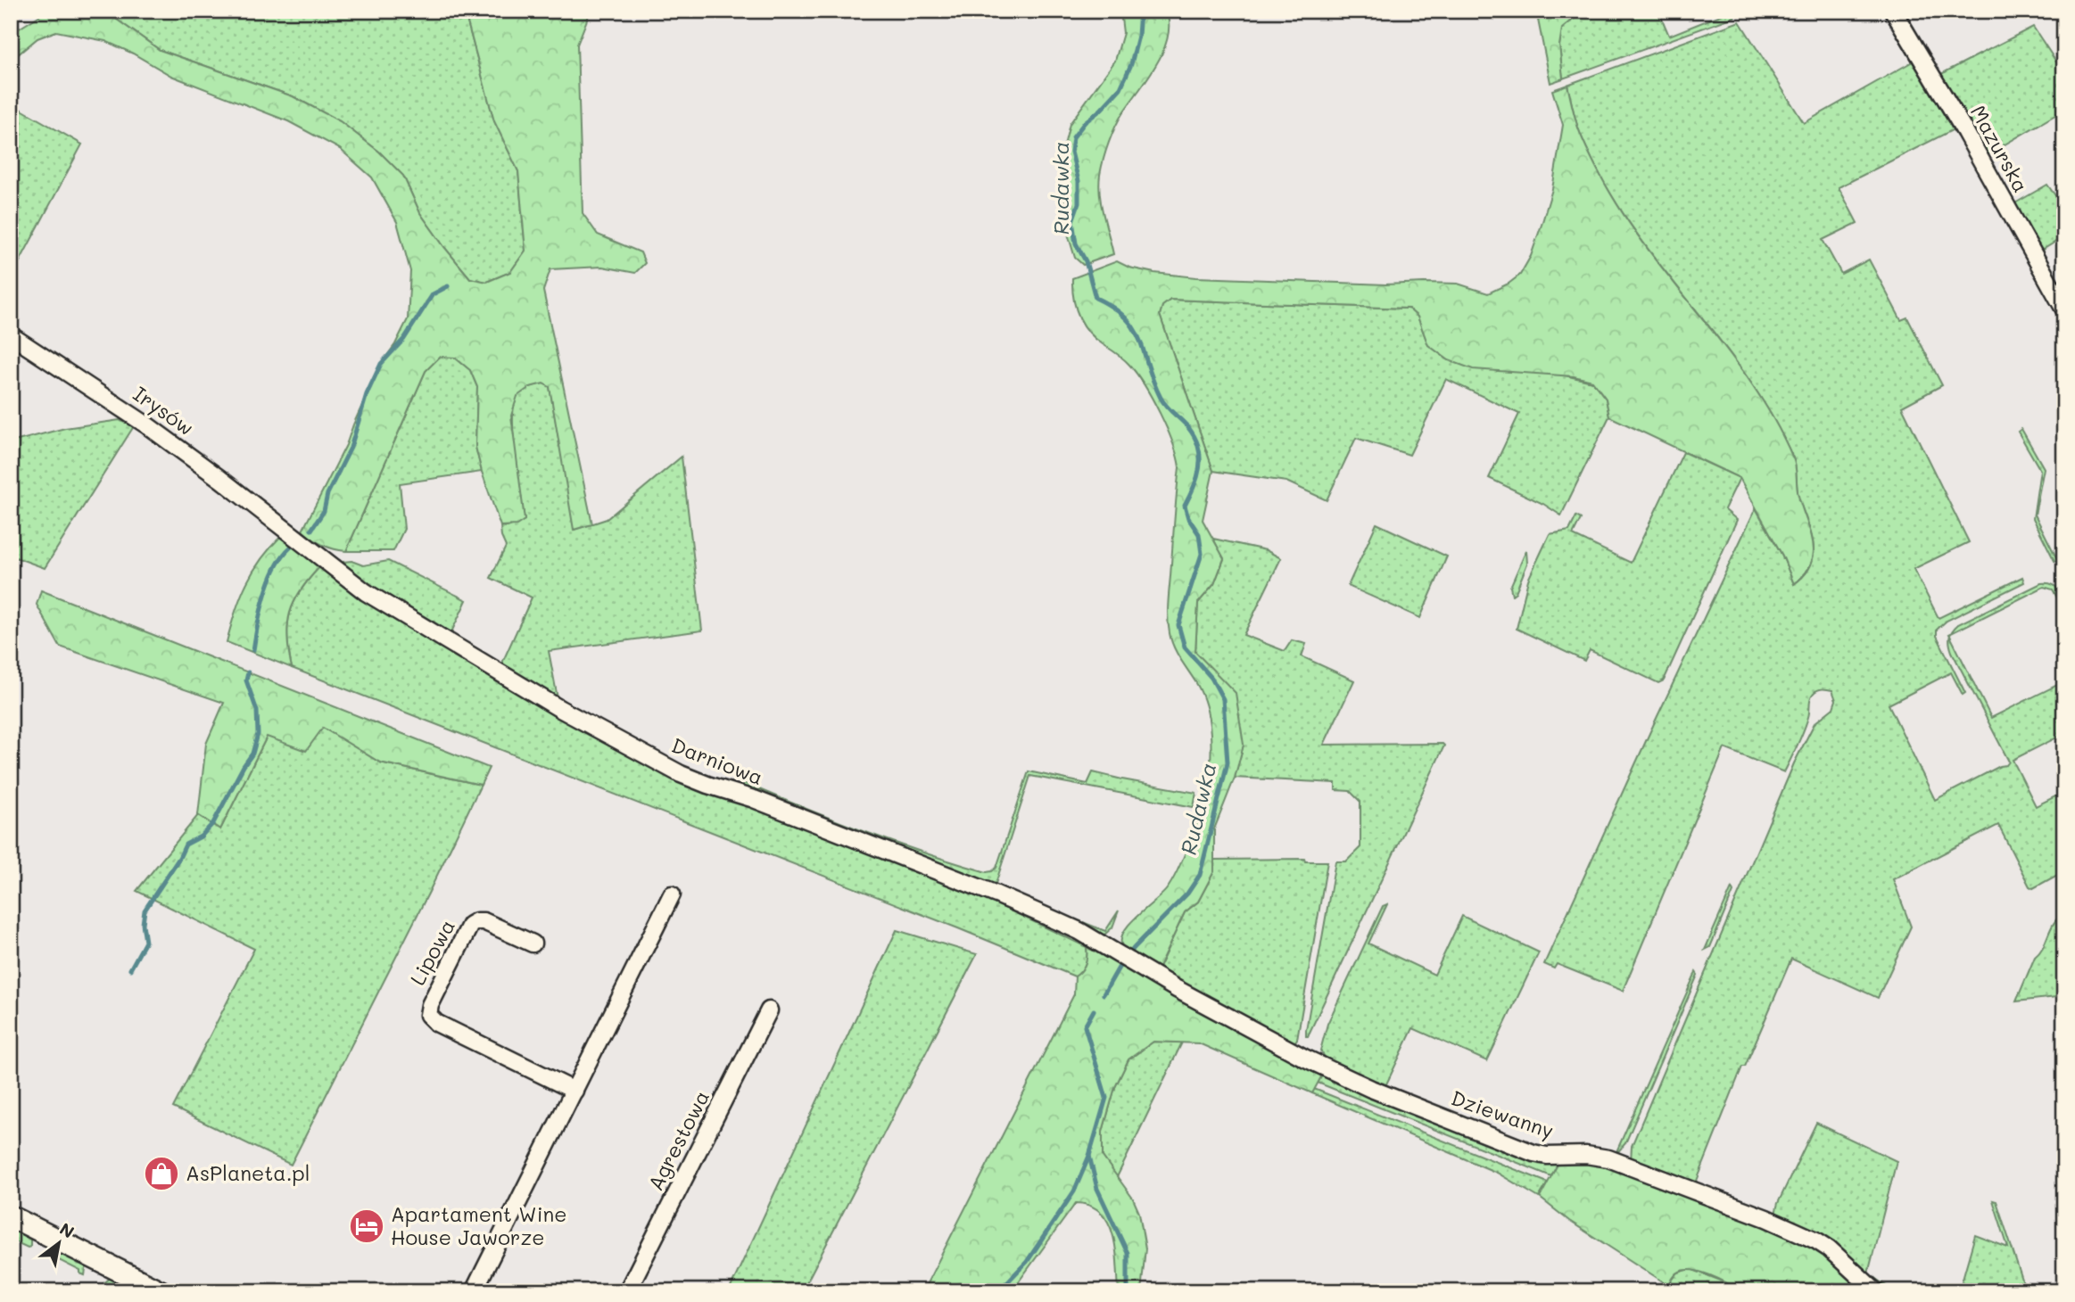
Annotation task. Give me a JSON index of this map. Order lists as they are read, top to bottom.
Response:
{
  "streets": {
    "street": [
      "Mazurska",
      "Irysów",
      "Darniowa",
      "Lipowa",
      "Dziewanny",
      "Agrestowa"
    ]
  },
  "crossings": [
    ["Irysów", "Darniowa"],
    ["Darniowa", "Dziewanny"]
  ],
  "water": ["Rudawka"],
  "places": {
    "shop": ["AsPlaneta.pl"],
    "hotel": ["Apartament Wine House Jaworze"]
  },
  "north": "top right"
}
